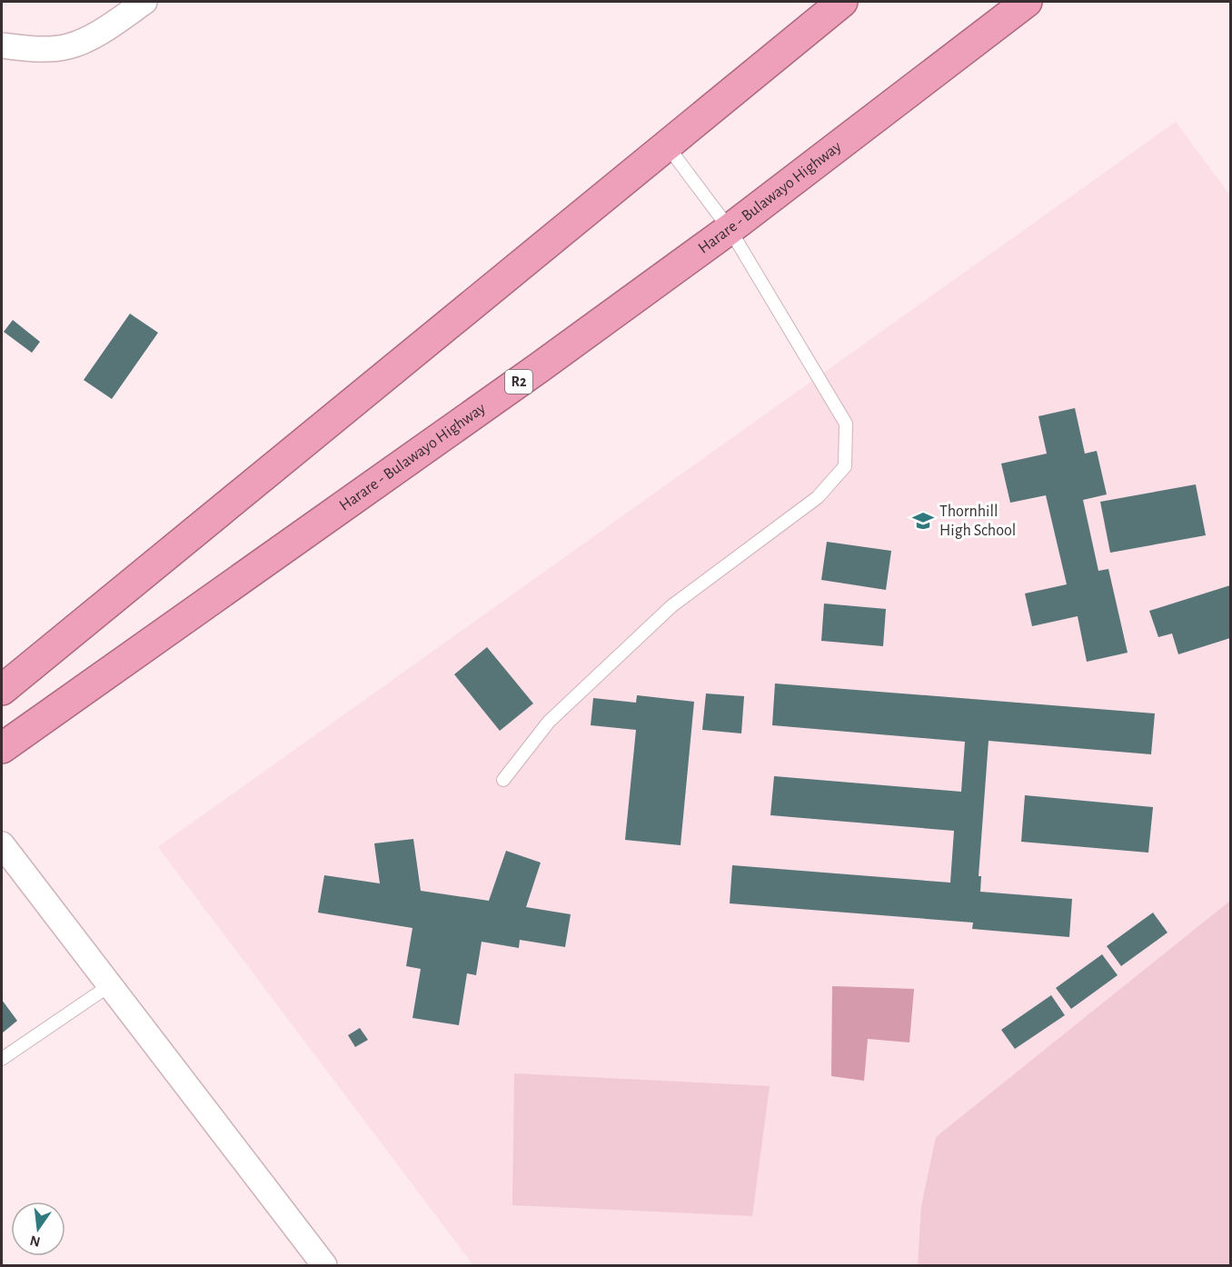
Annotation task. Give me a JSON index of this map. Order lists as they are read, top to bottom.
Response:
{
  "streets": {
    "highway": ["Harare - Bulawayo Highway", "R2"]
  },
  "places": {
    "school or university": ["Thornhill High School"]
  },
  "north": "bottom"
}
